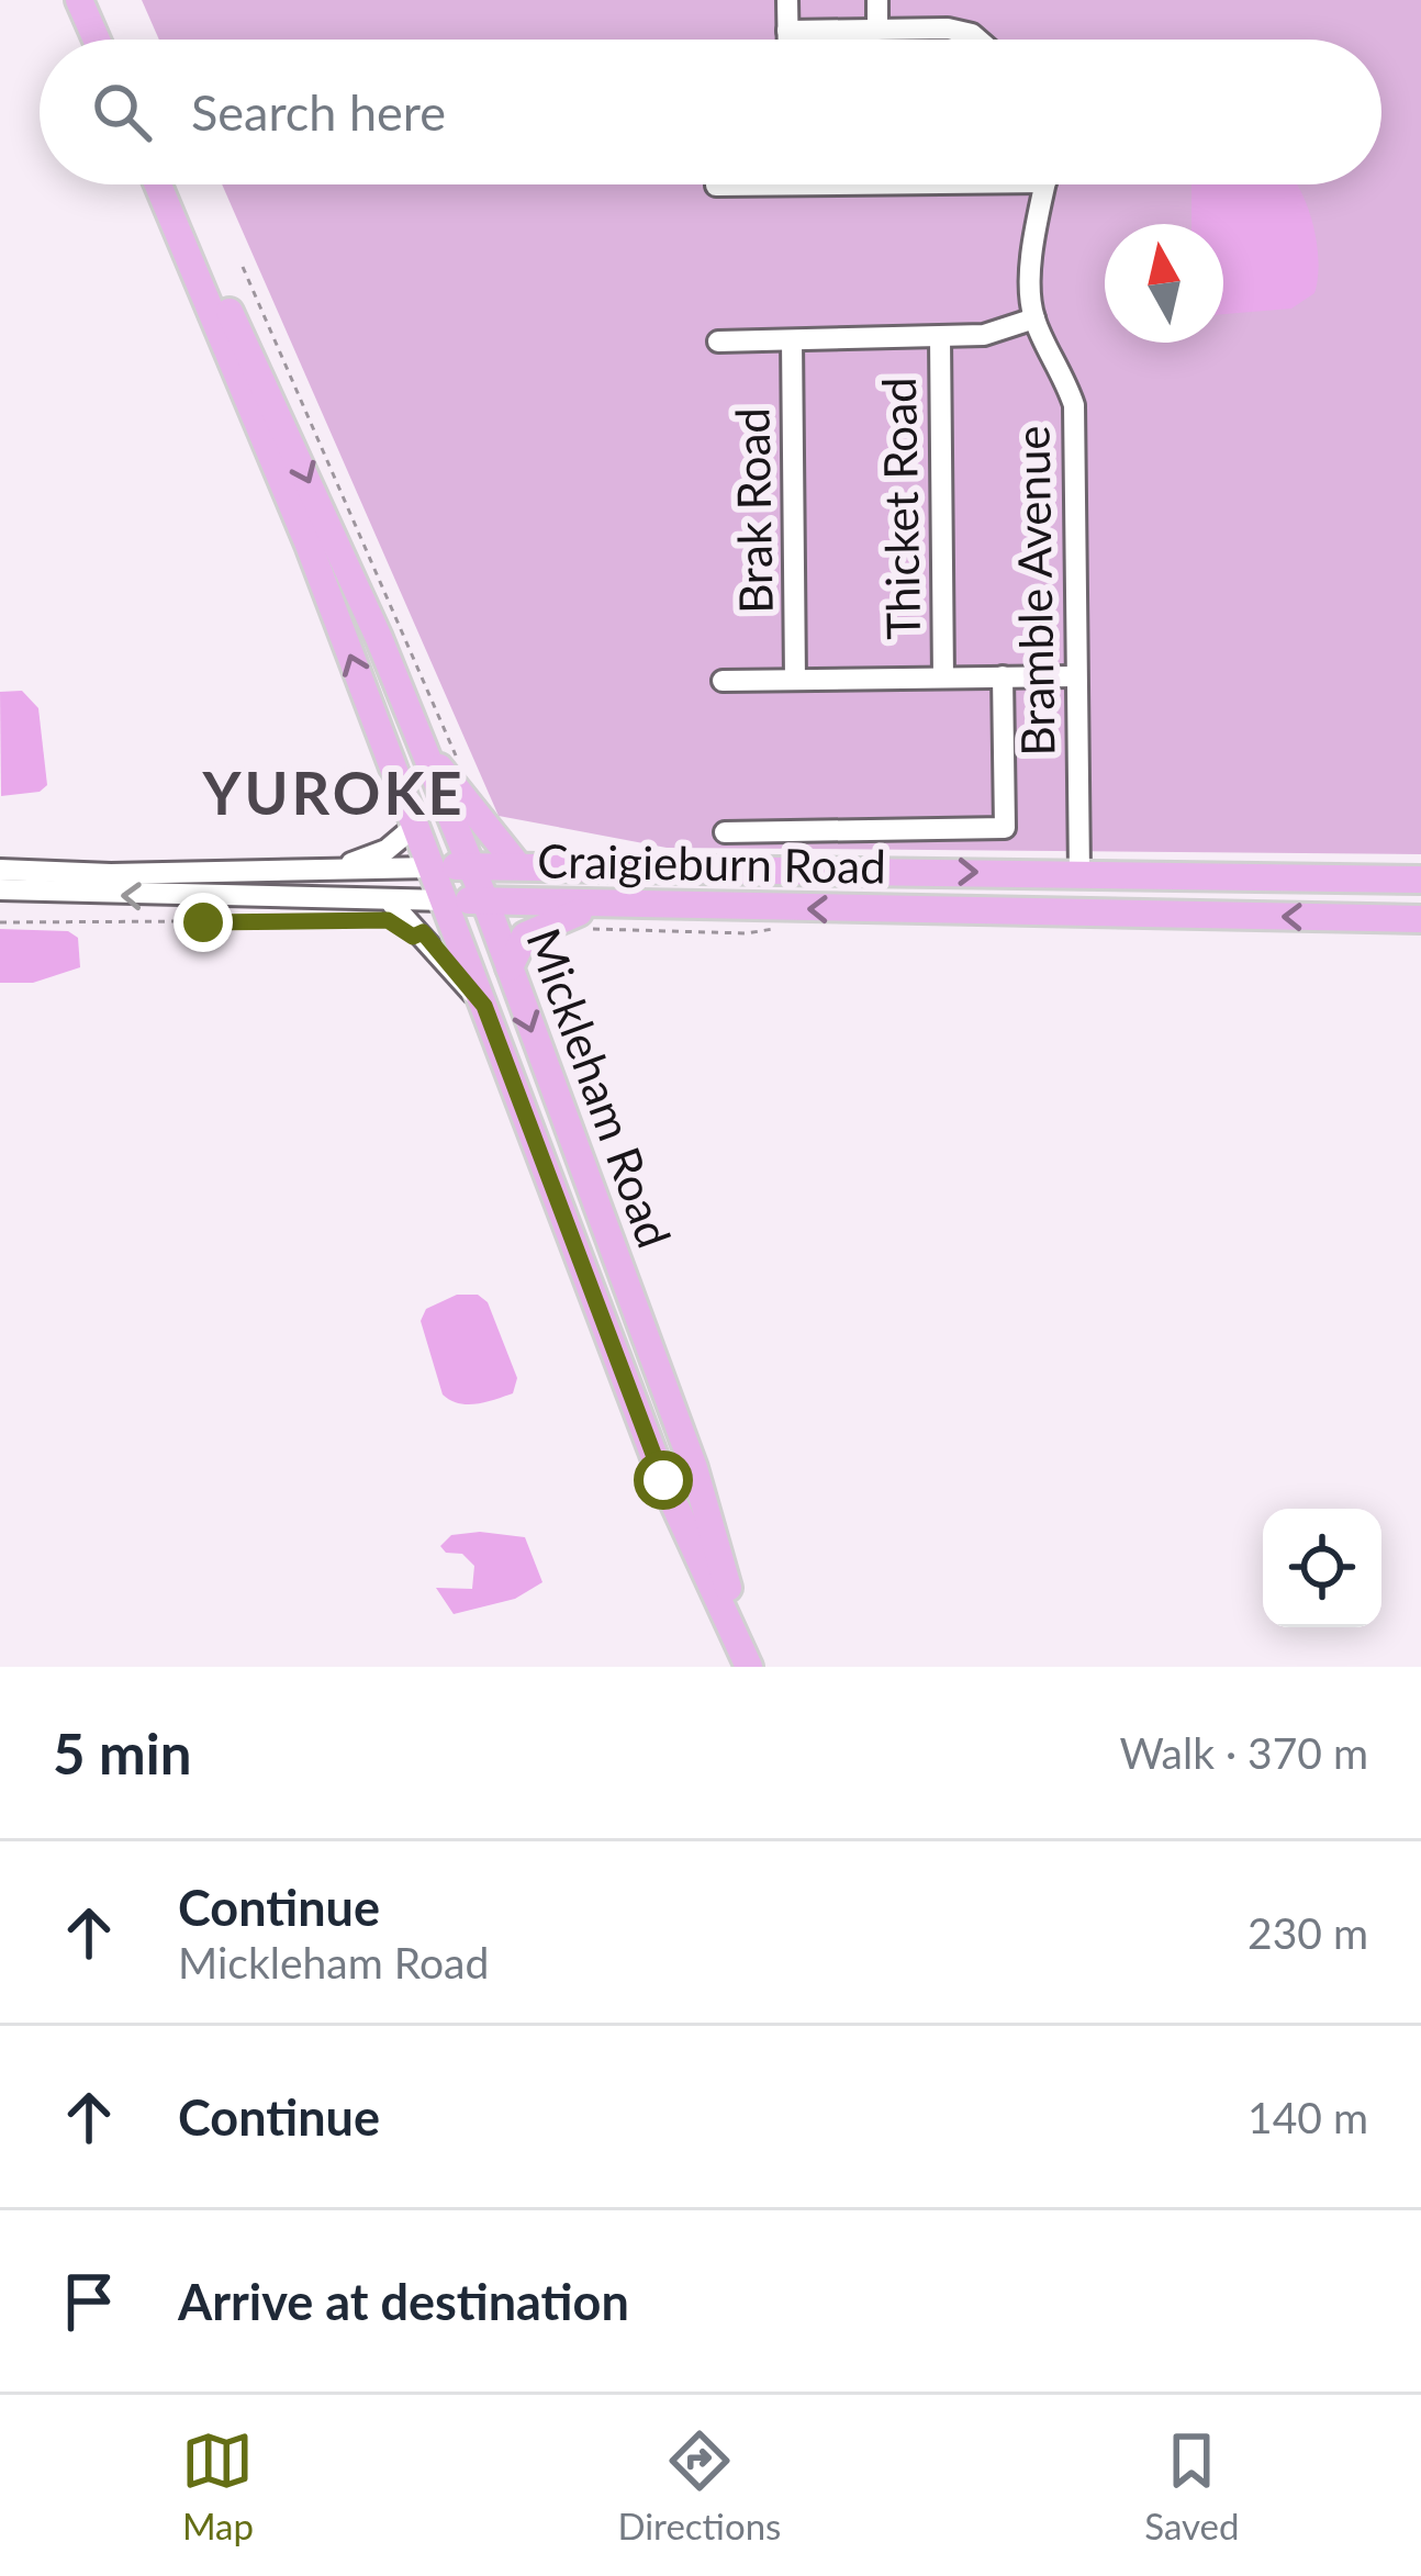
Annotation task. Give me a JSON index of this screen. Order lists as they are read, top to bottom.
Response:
{
  "streets": {
    "main road": ["Craigieburn Road", "Mickleham Road"],
    "street": ["Thicket Road", "Brak Road", "Bramble Avenue"]
  },
  "crossings": [
    ["Bramble Avenue", "Craigieburn Road"],
    ["Craigieburn Road", "Mickleham Road"]
  ],
  "districts": ["YUROKE"],
  "north": "top",
  "page": {
    "search": "Search here",
    "heading": ["5 min", "Walk · 370 m"],
    "list": [
      ["Continue", "Mickleham Road", "230 m"],
      ["Continue", "140 m"],
      "Arrive at destination"
    ],
    "nav": ["Map", "Directions", "Saved"]
  }
}
